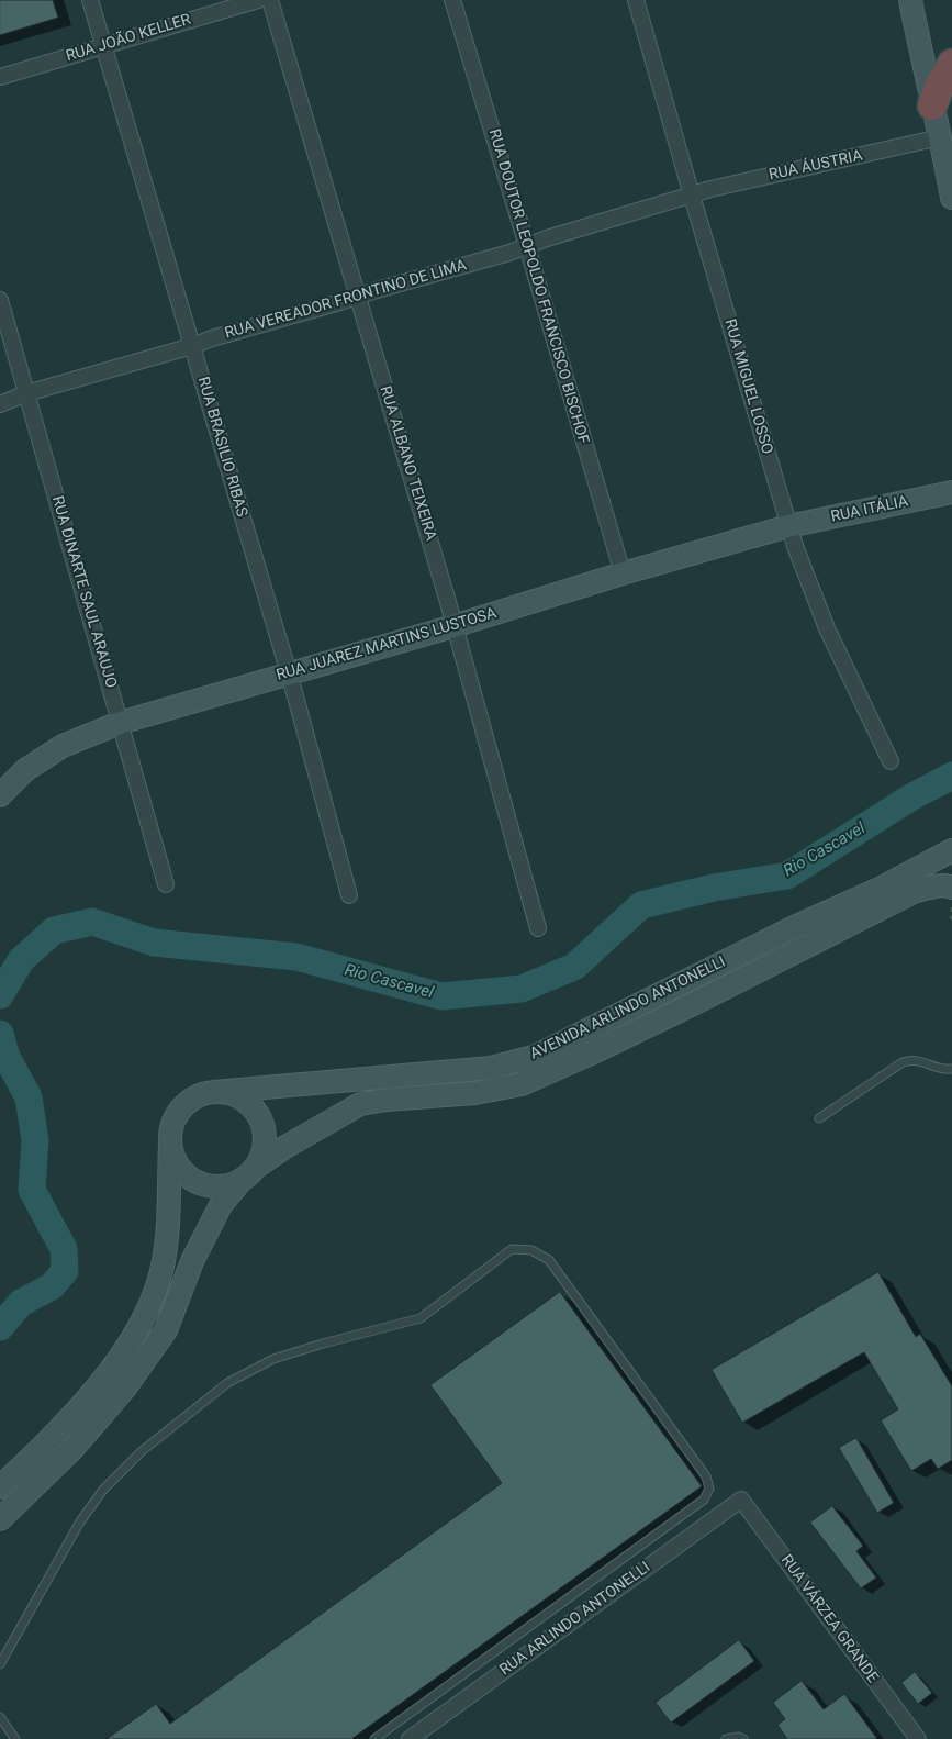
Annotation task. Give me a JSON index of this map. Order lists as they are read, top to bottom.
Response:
{
  "streets": {
    "main road": ["RUA ITÁLIA", "RUA JUAREZ MARTINS LUSTOSA", "AVENIDA ARLINDO ANTONELLI"],
    "street": [
      "RUA JOÃO KELLER",
      "RUA ÁUSTRIA",
      "RUA DOUTOR LEOPOLDO FRANCISCO BISCHOF",
      "RUA VEREADOR FRONTINO DE LIMA",
      "RUA MIGUEL LOSSO",
      "RUA BRASILIO RIBAS",
      "RUA ALBANO TEIXEIRA",
      "RUA DINARTE SAUL ARAUJO",
      "RUA ARLINDO ANTONELLI",
      "RUA VÁRZEA GRANDE"
    ]
  },
  "crossings": [
    ["RUA JOÃO KELLER", "RUA BRASILIO RIBAS"],
    ["RUA ÁUSTRIA", "RUA VEREADOR FRONTINO DE LIMA"],
    ["RUA ÁUSTRIA", "RUA MIGUEL LOSSO"],
    ["RUA DOUTOR LEOPOLDO FRANCISCO BISCHOF", "RUA VEREADOR FRONTINO DE LIMA"],
    ["RUA DOUTOR LEOPOLDO FRANCISCO BISCHOF", "RUA JUAREZ MARTINS LUSTOSA"],
    ["RUA VEREADOR FRONTINO DE LIMA", "RUA MIGUEL LOSSO"],
    ["RUA VEREADOR FRONTINO DE LIMA", "RUA BRASILIO RIBAS"],
    ["RUA VEREADOR FRONTINO DE LIMA", "RUA ALBANO TEIXEIRA"],
    ["RUA VEREADOR FRONTINO DE LIMA", "RUA DINARTE SAUL ARAUJO"],
    ["RUA MIGUEL LOSSO", "RUA ITÁLIA"],
    ["RUA MIGUEL LOSSO", "RUA JUAREZ MARTINS LUSTOSA"],
    ["RUA BRASILIO RIBAS", "RUA JUAREZ MARTINS LUSTOSA"],
    ["RUA ALBANO TEIXEIRA", "RUA JUAREZ MARTINS LUSTOSA"],
    ["RUA ITÁLIA", "RUA JUAREZ MARTINS LUSTOSA"],
    ["RUA DINARTE SAUL ARAUJO", "RUA JUAREZ MARTINS LUSTOSA"],
    ["RUA ARLINDO ANTONELLI", "RUA VÁRZEA GRANDE"]
  ],
  "water": ["Rio Cascavel"]
}
